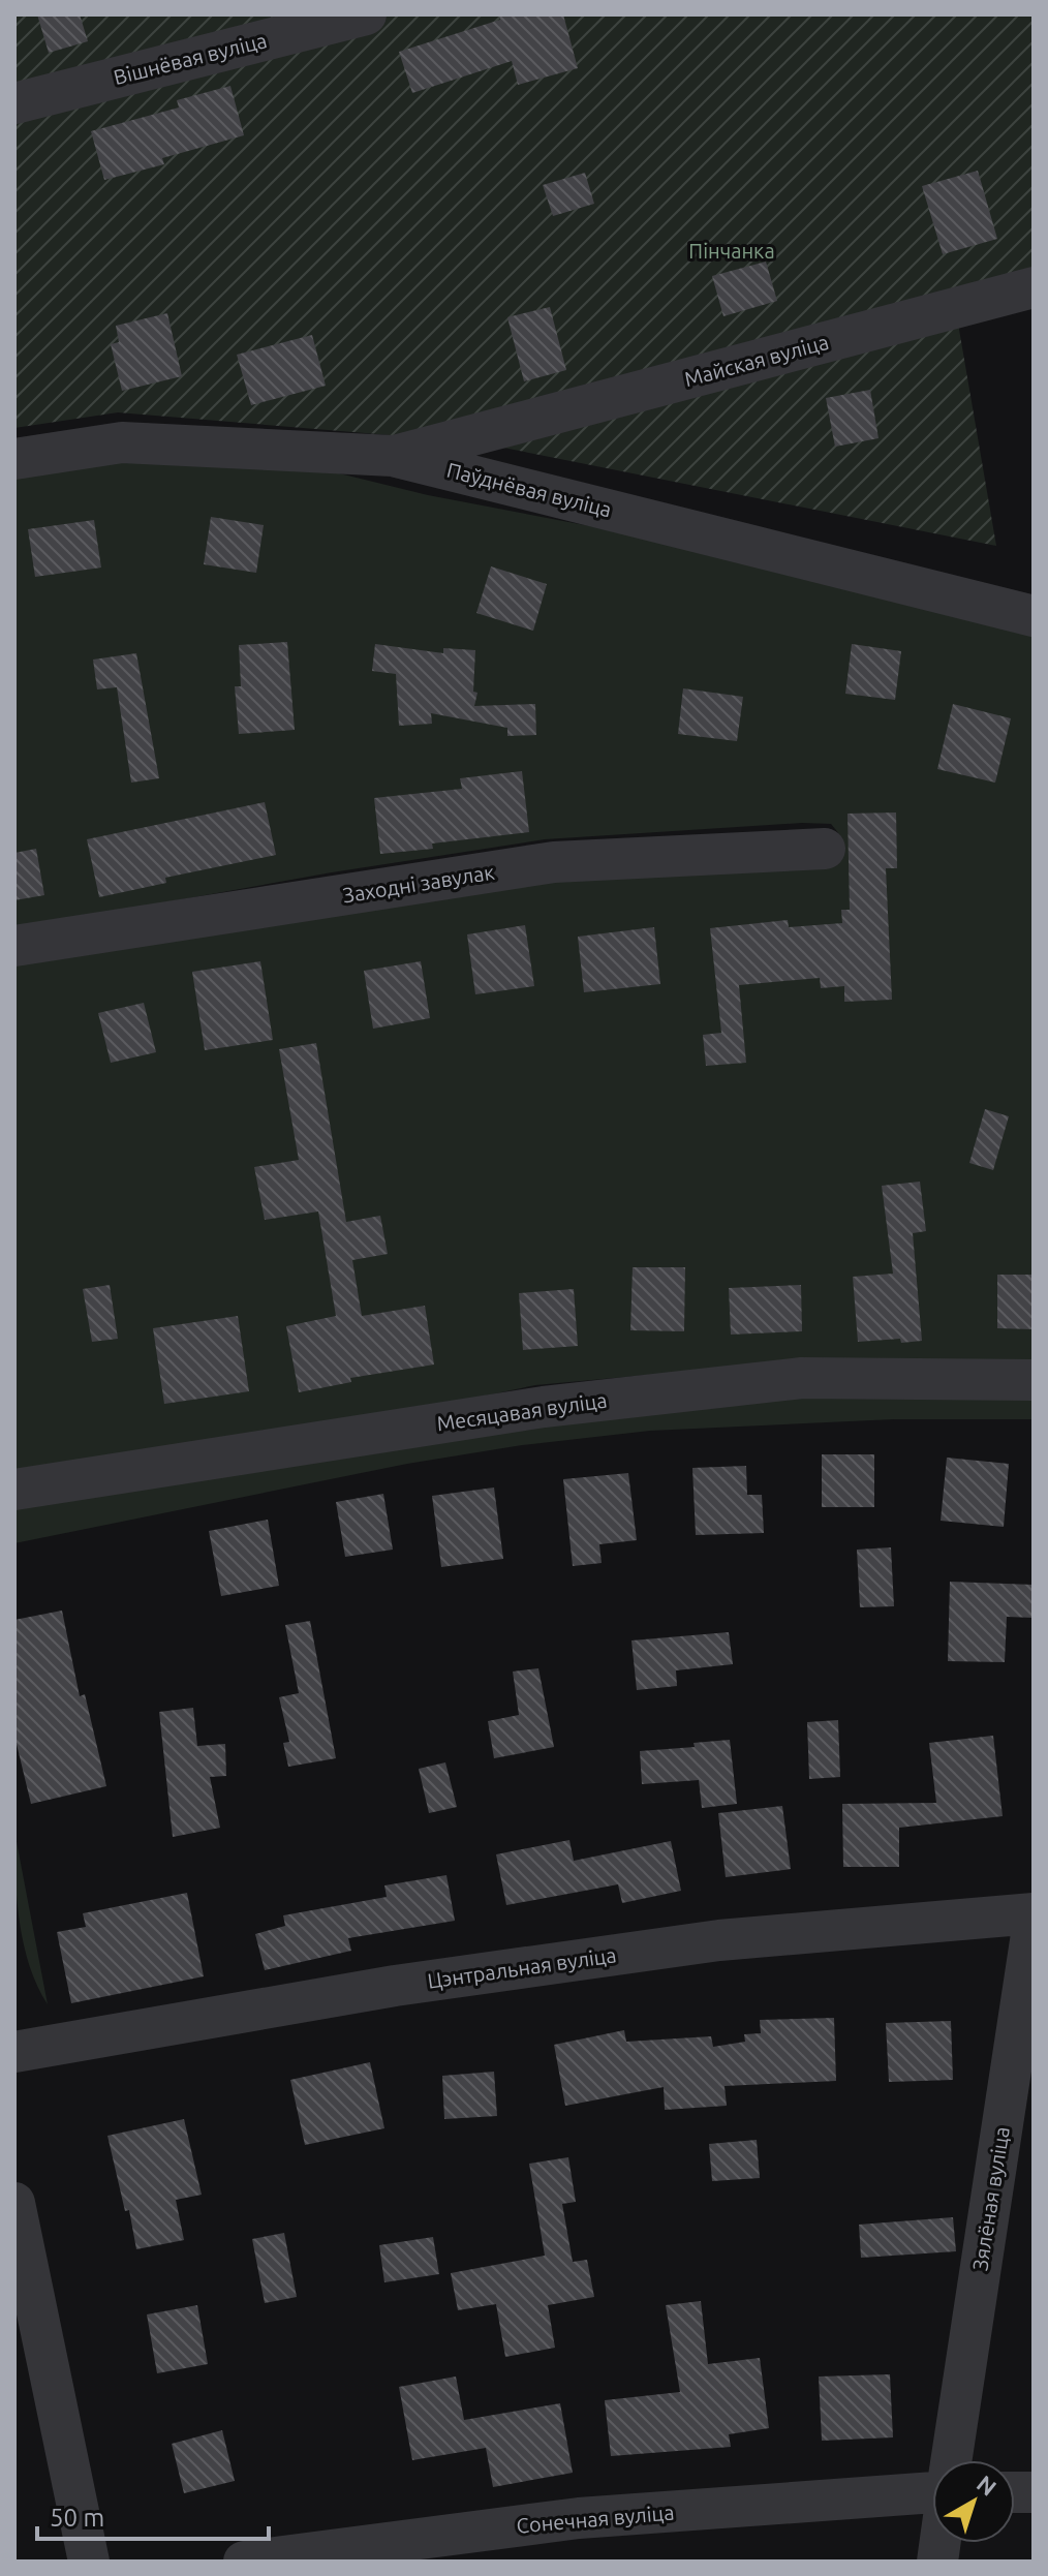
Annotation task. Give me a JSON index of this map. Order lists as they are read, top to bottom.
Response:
{
  "streets": {
    "street": [
      "Вішнёвая вуліца",
      "Майская вуліца",
      "Паўднёвая вуліца",
      "Заходні завулак",
      "Месяцавая вуліца",
      "Цэнтральная вуліца",
      "Зялёная вуліца",
      "Сонечная вуліца"
    ]
  },
  "crossings": [
    ["Майская вуліца", "Паўднёвая вуліца"]
  ],
  "parks": ["Пінчанка"],
  "scale_bar": "50 m",
  "north": "top right"
}
